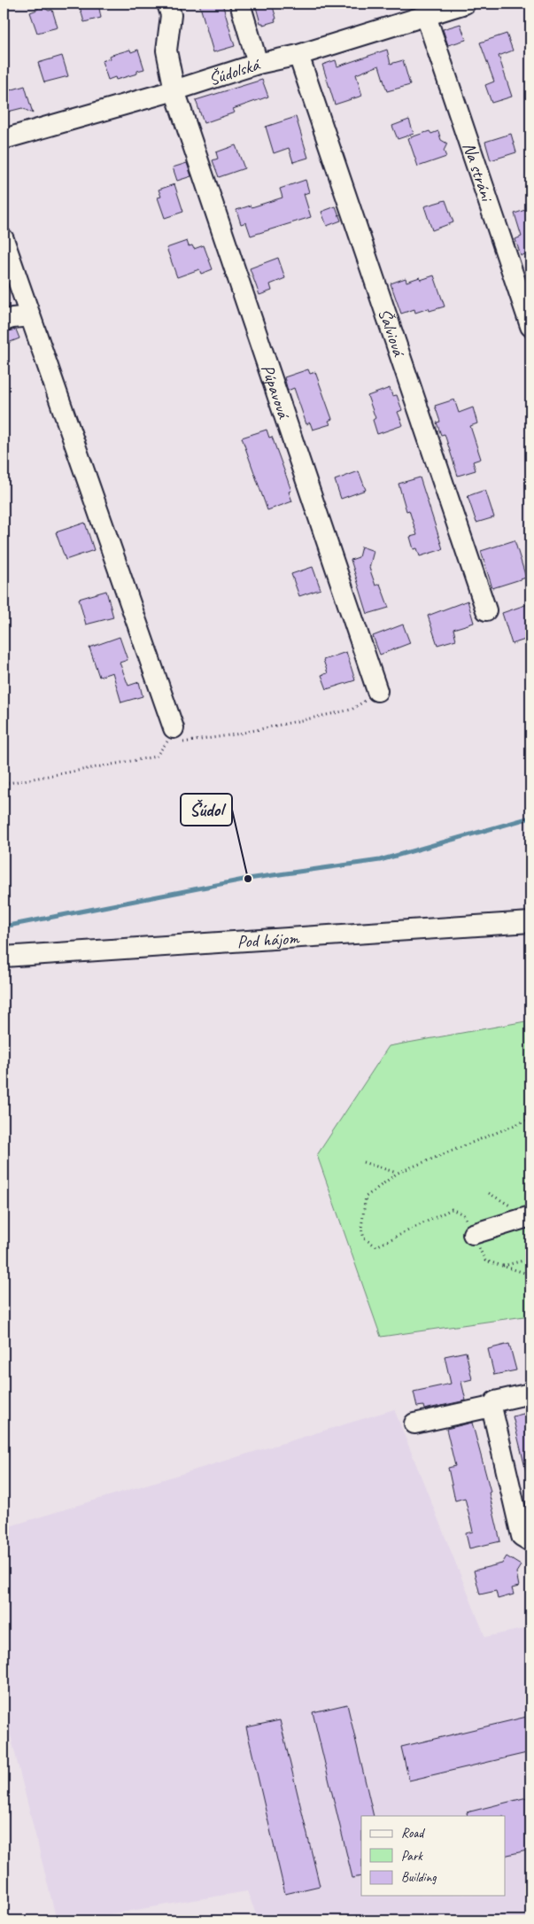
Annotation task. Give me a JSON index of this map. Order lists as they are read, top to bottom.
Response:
{
  "streets": {
    "street": [
      "Šúdolská",
      "Na stráni",
      "Šalviová",
      "Púpavová",
      "Pod hájom"
    ]
  },
  "crossings": [
    ["Šúdolská", "Na stráni"],
    ["Šúdolská", "Šalviová"],
    ["Šúdolská", "Púpavová"]
  ],
  "places": ["Šúdol"],
  "legend": ["Road", "Park", "Building"]
}
